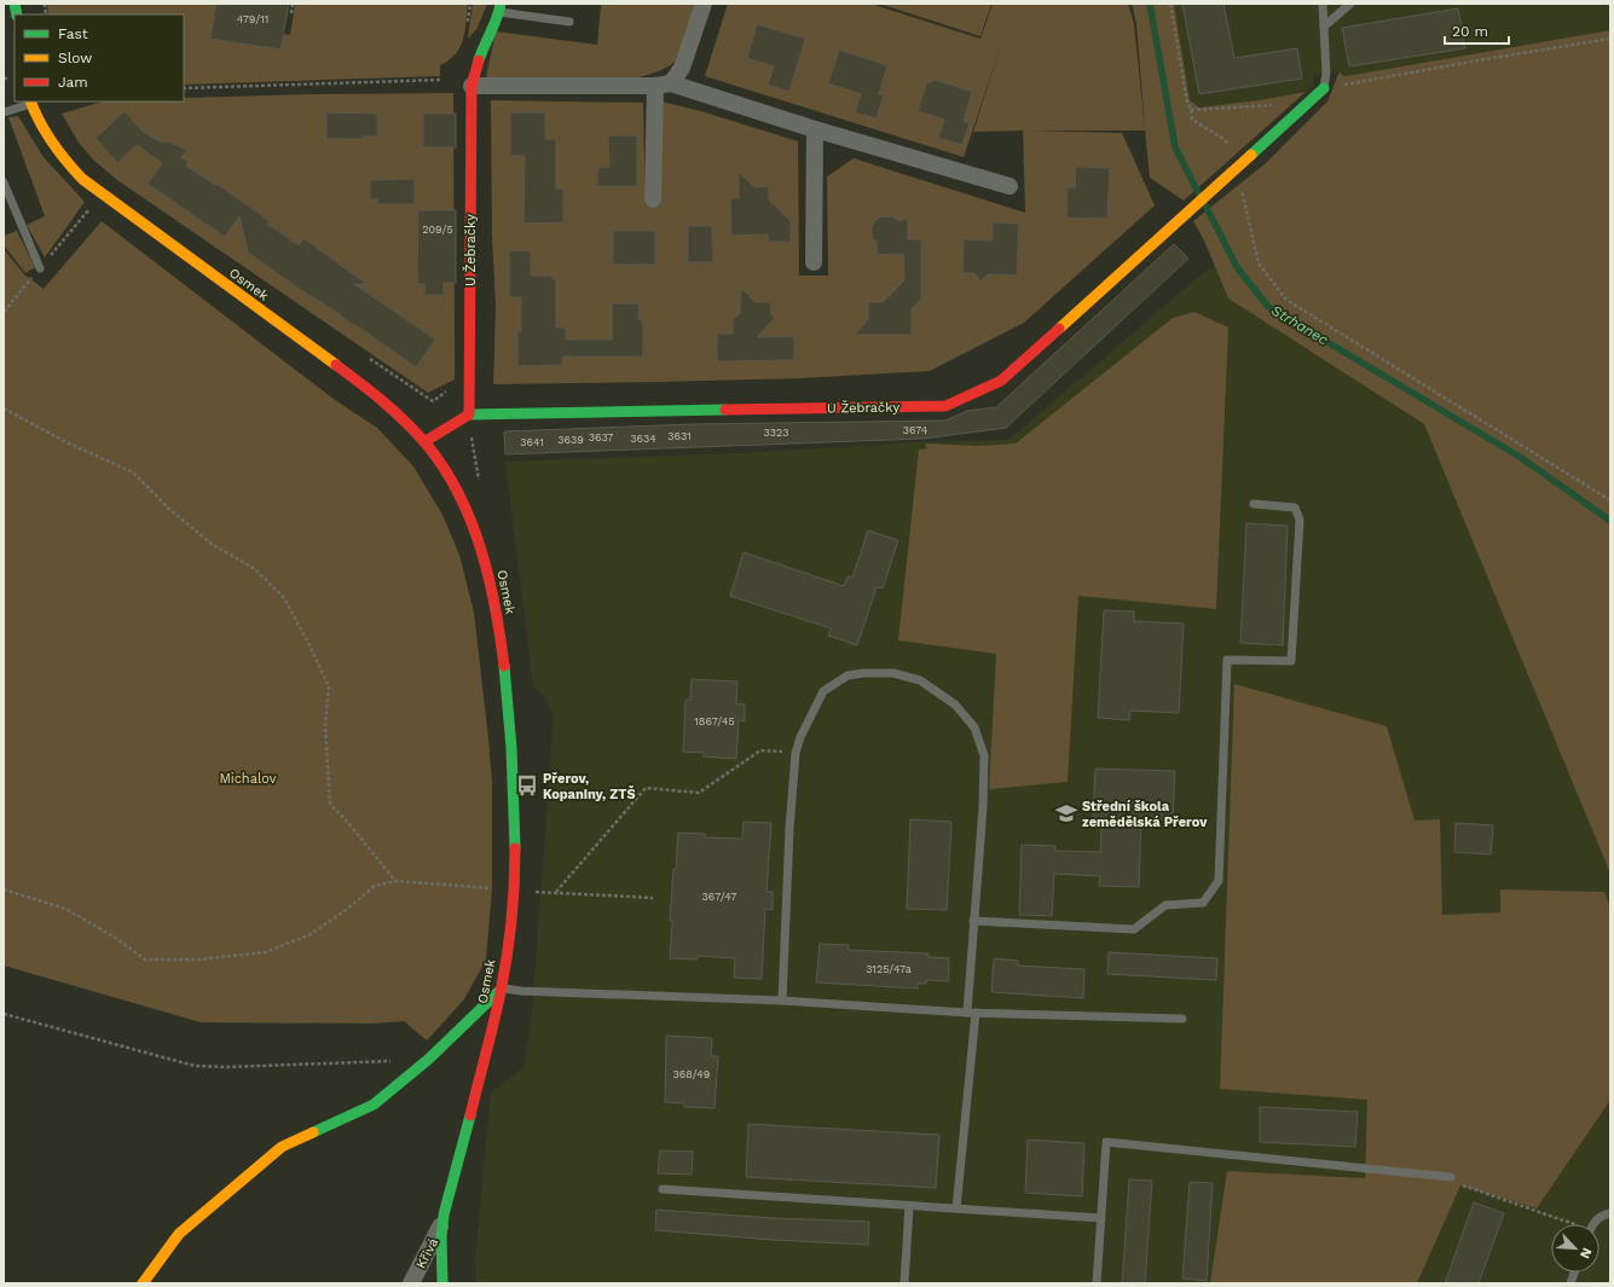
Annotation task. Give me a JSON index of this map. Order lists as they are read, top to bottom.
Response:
{
  "streets": {
    "street": ["U Žebračky", "Osmek", "Křivá"]
  },
  "crossings": [
    ["U Žebračky", "Osmek"],
    ["Osmek", "Křivá"]
  ],
  "water": ["Strhanec"],
  "parks": ["Michalov"],
  "places": {
    "bus stop": ["Přerov, Kopaniny, ZTŠ"],
    "school or university": ["Střední škola zemědělská Přerov"]
  },
  "house_numbers": [
    "479/11",
    "209/5",
    "3674",
    "3323",
    "3631",
    "3637",
    "3634",
    "3639",
    "3641",
    "1867/45",
    "367/47",
    "3125/47a",
    "368/49"
  ],
  "legend": ["Fast", "Slow", "Jam"],
  "scale_bar": "20 m",
  "north": "bottom right"
}
